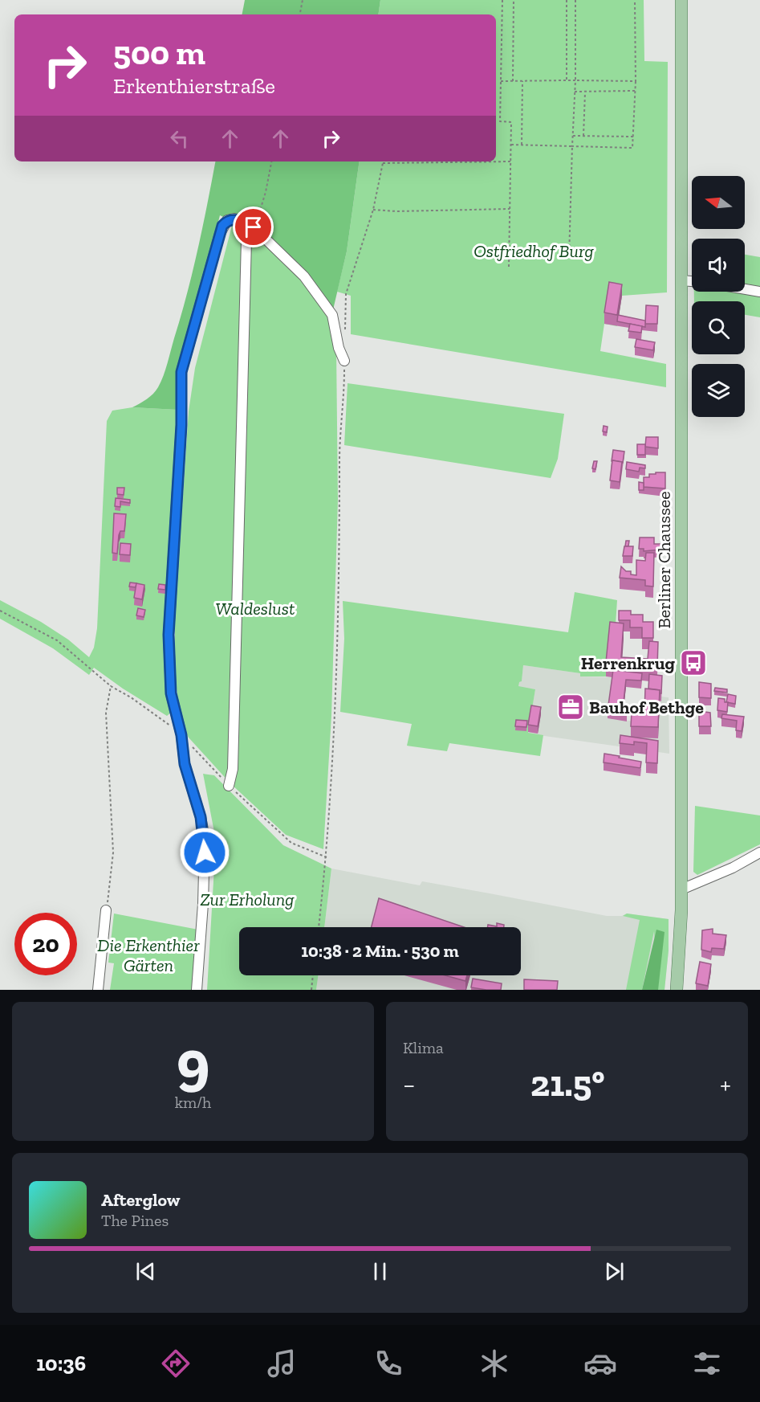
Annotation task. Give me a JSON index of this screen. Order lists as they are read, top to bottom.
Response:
{
  "streets": {
    "main road": ["Berliner Chaussee"]
  },
  "parks": [
    "Ostfriedhof Burg",
    "Waldeslust",
    "Zur Erholung",
    "Die Erkenthier Gärten"
  ],
  "places": {
    "bus stop": ["Herrenkrug"],
    "office": ["Bauhof Bethge"]
  },
  "north": "left",
  "page": {
    "turn": ["500 m", "Erkenthierstraße"],
    "limit": "20",
    "trip": "10:38 · 2 Min. · 530 m",
    "tile": [
      ["9", "km/h"],
      "Klima"
    ],
    "heat": ["−", "21.5°", "+"],
    "song": ["Afterglow", "The Pines"],
    "tabs": "10:36"
  }
}
